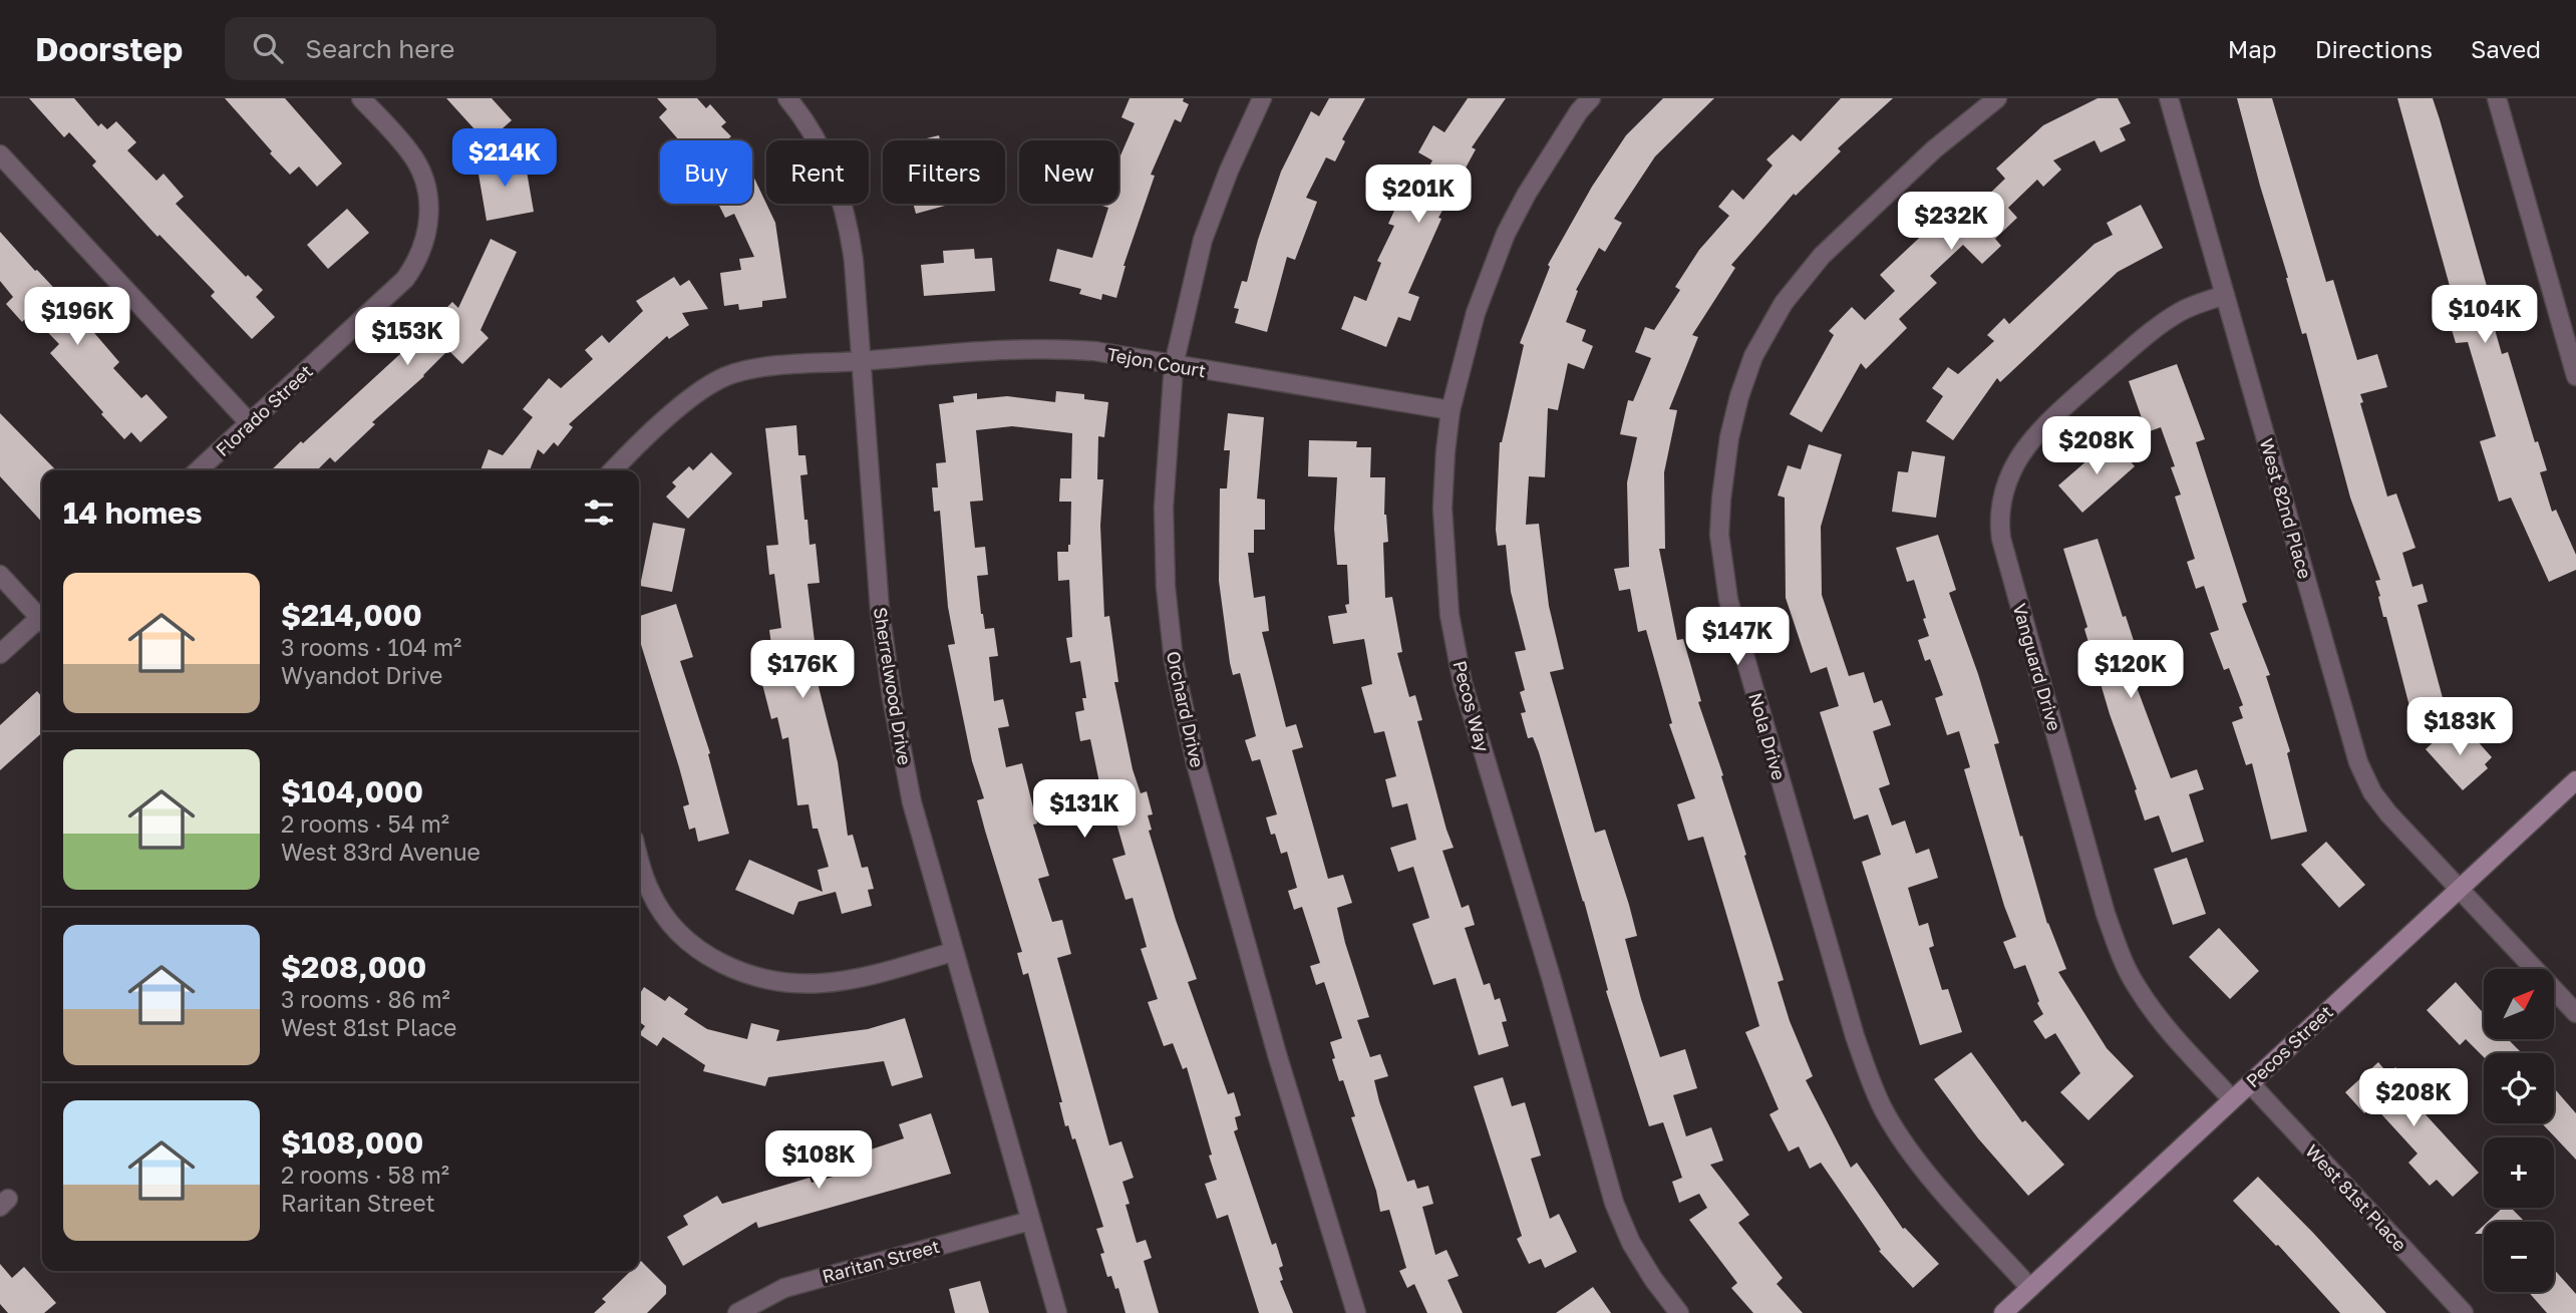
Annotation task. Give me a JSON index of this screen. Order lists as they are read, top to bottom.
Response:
{
  "streets": {
    "main road": ["Pecos Street"],
    "street": [
      "Tejon Court",
      "Florado Street",
      "West 82nd Place",
      "Vanguard Drive",
      "Sherrelwood Drive",
      "Pecos Way",
      "Orchard Drive",
      "Nola Drive",
      "West 81st Place",
      "Raritan Street"
    ]
  },
  "crossings": [
    ["Tejon Court", "Sherrelwood Drive"],
    ["Tejon Court", "Pecos Way"],
    ["Tejon Court", "Orchard Drive"],
    ["West 82nd Place", "Vanguard Drive"],
    ["West 82nd Place", "Pecos Street"],
    ["Vanguard Drive", "Pecos Street"],
    ["Sherrelwood Drive", "Raritan Street"],
    ["Nola Drive", "Pecos Street"],
    ["Pecos Street", "West 81st Place"]
  ],
  "north": "top right",
  "page": {
    "header": "Doorstep",
    "search": "Search here",
    "nav": ["Map", "Directions", "Saved"],
    "price": [
      "$214K",
      "$201K",
      "$232K",
      "$104K",
      "$196K",
      "$153K",
      "$208K",
      "$147K",
      "$176K",
      "$120K",
      "$183K",
      "$131K",
      "$208K",
      "$108K"
    ],
    "chip": [
      "Buy",
      "Rent",
      "Filters",
      "New"
    ],
    "heading": "14 homes",
    "list": [
      {
        "name": "$214,000",
        "note": "3 rooms · 104 m² · Wyandot Drive"
      },
      {
        "name": "$104,000",
        "note": "2 rooms · 54 m² · West 83rd Avenue"
      },
      {
        "name": "$208,000",
        "note": "3 rooms · 86 m² · West 81st Place"
      },
      {
        "name": "$108,000",
        "note": "2 rooms · 58 m² · Raritan Street"
      }
    ],
    "map_buttons": ["+", "−"]
  }
}
